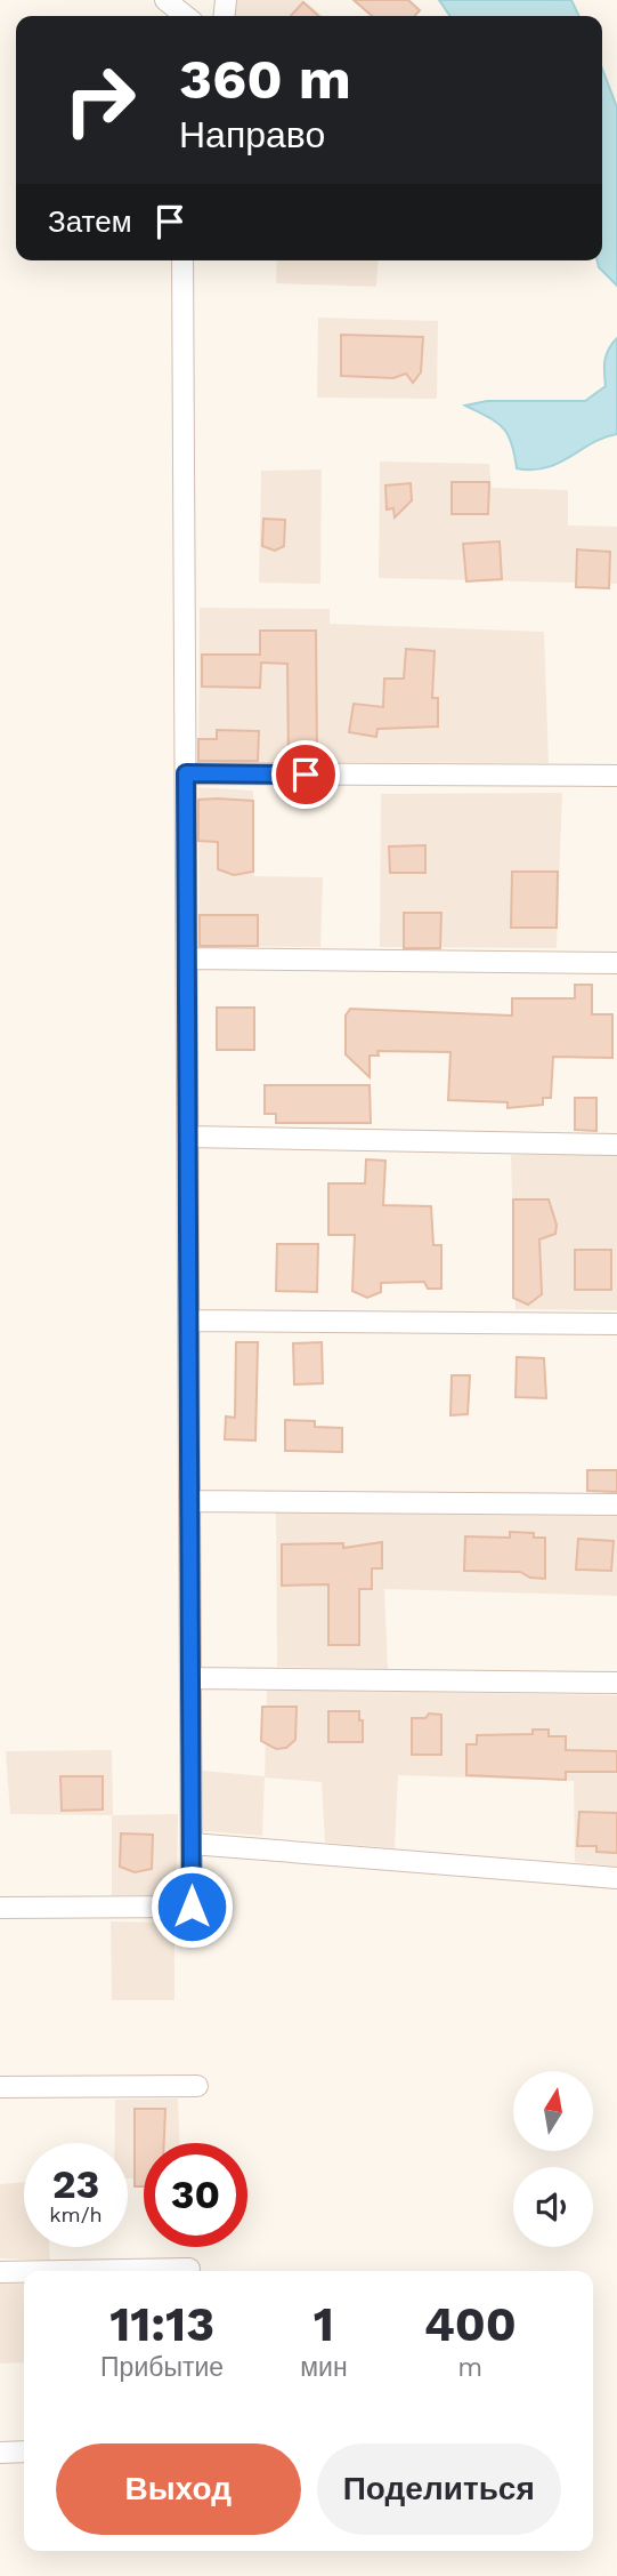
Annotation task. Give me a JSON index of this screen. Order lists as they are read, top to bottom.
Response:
{
  "north": "top",
  "page": {
    "turn": ["360 m", "Направо"],
    "then": "Затем",
    "speed": "23 km/h",
    "limit": "30",
    "eta": [
      "11:13",
      "Прибытие",
      "1",
      "мин",
      "400",
      "m"
    ],
    "buttons": ["Выход", "Поделиться"]
  }
}
